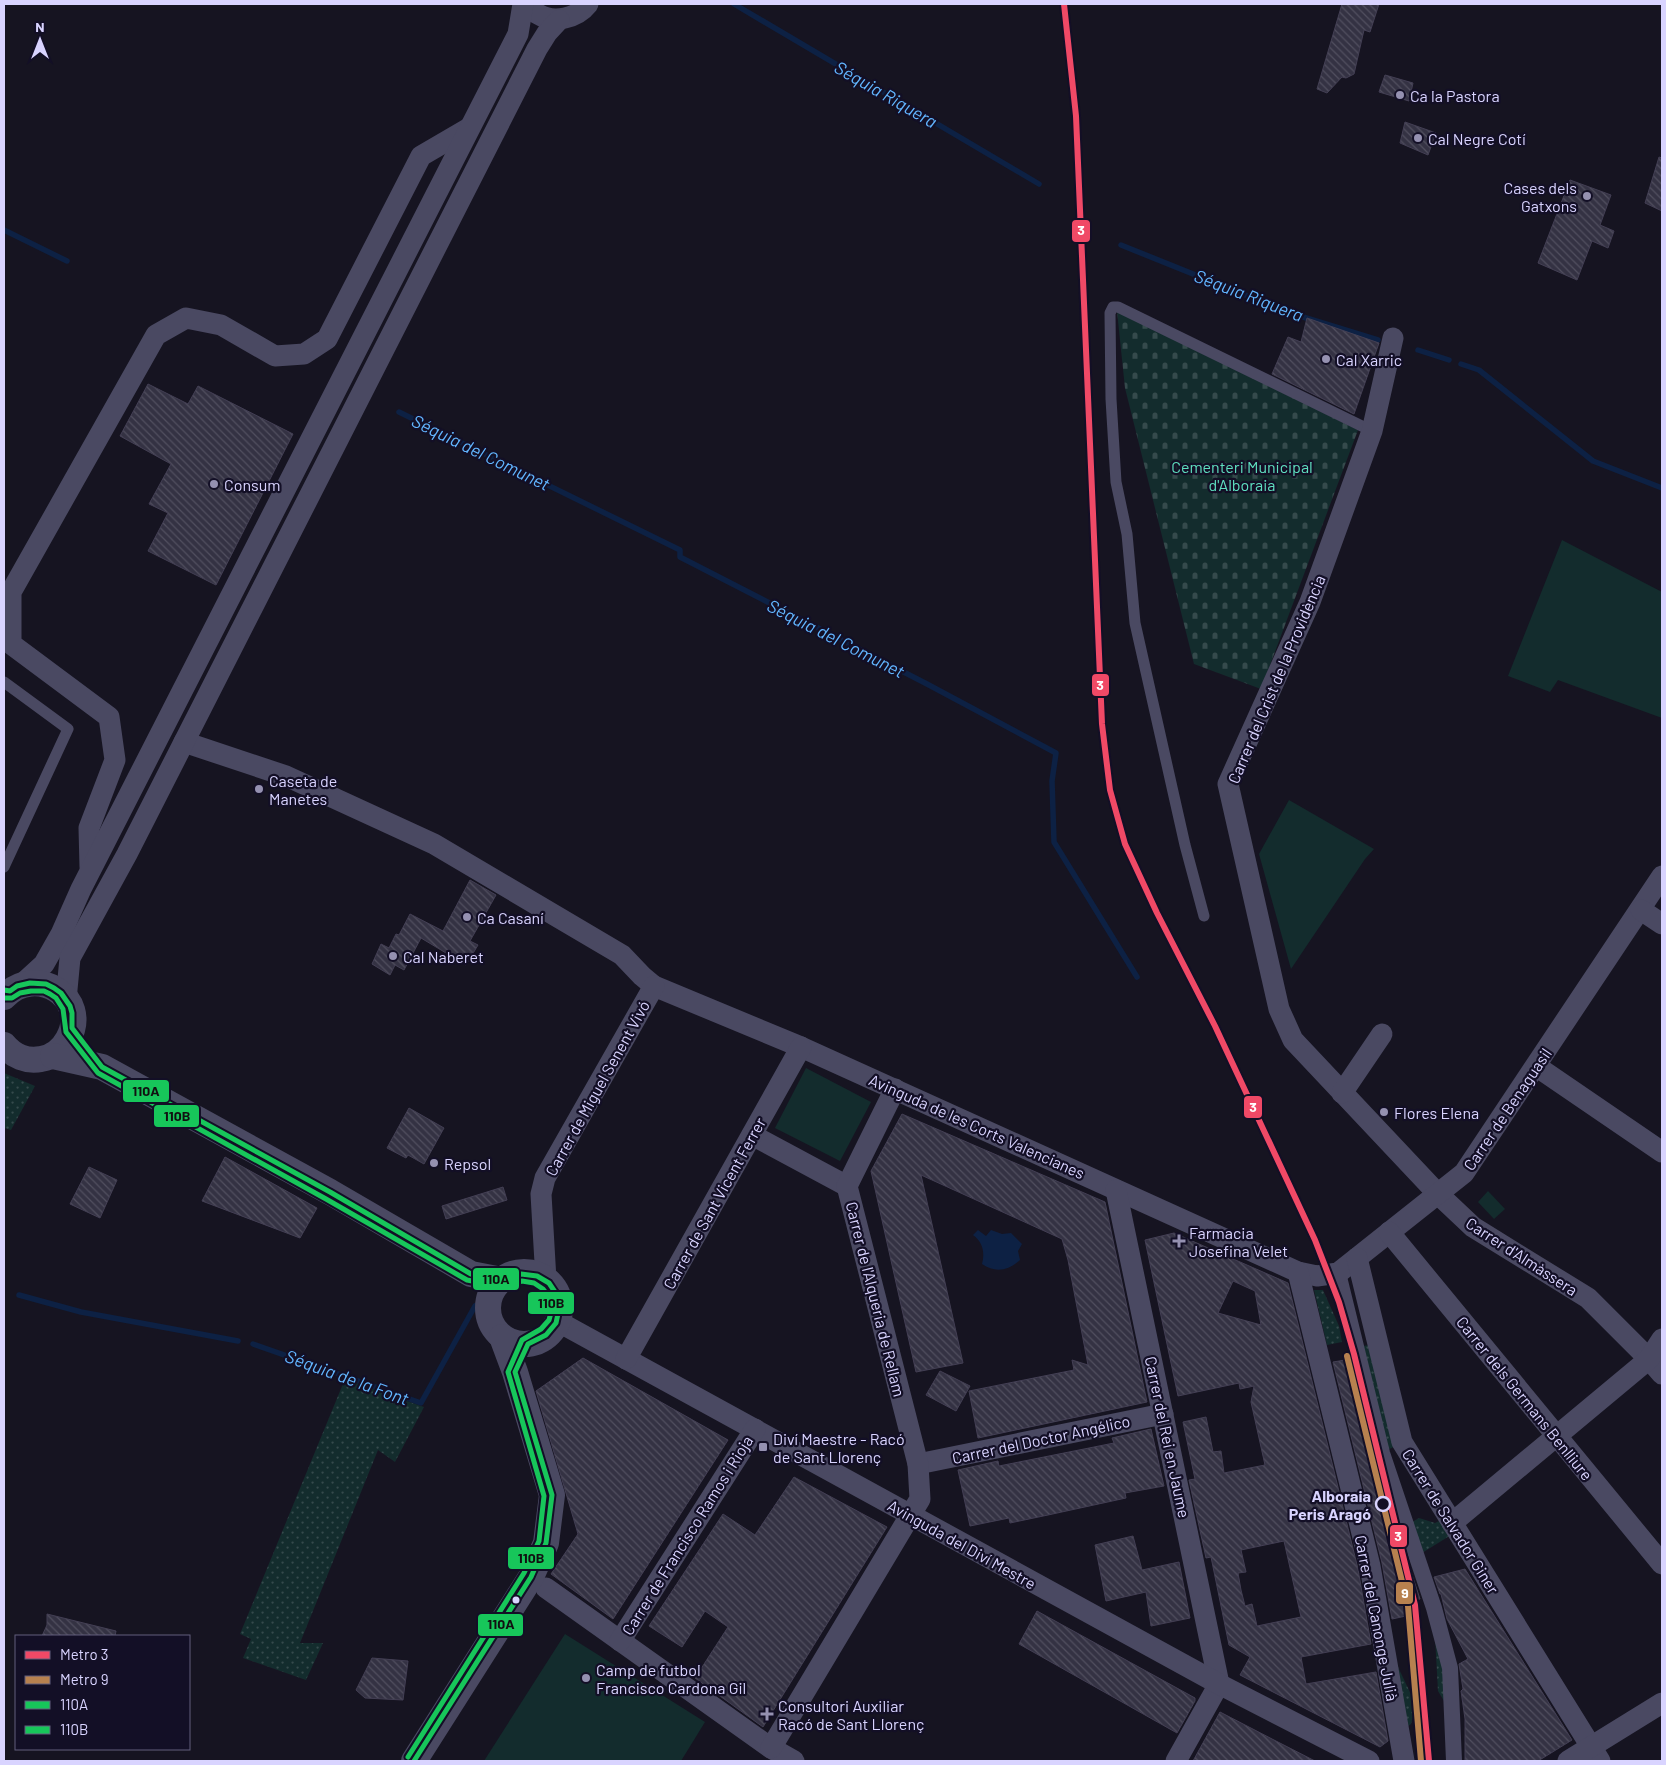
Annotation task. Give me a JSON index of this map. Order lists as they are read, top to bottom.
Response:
{
  "streets": {
    "street": [
      "Carrer del Crist de la Providència",
      "Carrer de Miguel Senent Vivó",
      "Carrer de Benaguasil",
      "Avinguda de les Corts Valencianes",
      "Carrer de Sant Vicent Ferrer",
      "Carrer d'Almàssera",
      "Carrer de l'Alqueria de Rellam",
      "Carrer dels Germans Benlliure",
      "Carrer del Rei en Jaume",
      "Carrer del Doctor Angélico",
      "Carrer de Salvador Giner",
      "Carrer de Francisco Ramos i Rioja",
      "Avinguda del Diví Mestre",
      "Carrer del Canonge Julià"
    ]
  },
  "crossings": [
    ["Carrer del Crist de la Providència", "Carrer d'Almàssera"],
    ["Carrer de Miguel Senent Vivó", "Avinguda de les Corts Valencianes"],
    ["Carrer de Miguel Senent Vivó", "Avinguda del Diví Mestre"],
    ["Carrer de Benaguasil", "Carrer d'Almàssera"],
    ["Carrer de Benaguasil", "Carrer dels Germans Benlliure"],
    ["Carrer de Benaguasil", "Carrer de Salvador Giner"],
    ["Avinguda de les Corts Valencianes", "Carrer de Sant Vicent Ferrer"],
    ["Avinguda de les Corts Valencianes", "Carrer de l'Alqueria de Rellam"],
    ["Avinguda de les Corts Valencianes", "Carrer del Rei en Jaume"],
    ["Avinguda de les Corts Valencianes", "Carrer del Canonge Julià"],
    ["Carrer de Sant Vicent Ferrer", "Avinguda del Diví Mestre"],
    ["Carrer de l'Alqueria de Rellam", "Carrer del Doctor Angélico"],
    ["Carrer de l'Alqueria de Rellam", "Avinguda del Diví Mestre"],
    ["Carrer del Rei en Jaume", "Carrer del Doctor Angélico"],
    ["Carrer del Rei en Jaume", "Avinguda del Diví Mestre"],
    ["Carrer de Francisco Ramos i Rioja", "Avinguda del Diví Mestre"]
  ],
  "water": ["Séquia Riquera", "Séquia del Comunet", "Séquia de la Font"],
  "parks": ["Cementeri Municipal d'Alboraia"],
  "places": {
    "other": [
      "Ca la Pastora",
      "Cal Negre Cotí",
      "Cases dels Gatxons",
      "Cal Xarric",
      "Consum",
      "Caseta de Manetes",
      "Ca Casaní",
      "Cal Naberet",
      "Flores Elena",
      "Repsol",
      "Alboraia Peris Aragó",
      "Camp de futbol Francisco Cardona Gil"
    ],
    "health": ["Farmacia Josefina Velet", "Consultori Auxiliar Racó de Sant Llorenç"],
    "transit": ["Diví Maestre - Racó de Sant Llorenç"]
  },
  "lines": [
    "metro line 3",
    "transit line 110A",
    "transit line 110B",
    "metro line 9"
  ],
  "legend": [
    "Metro 3",
    "Metro 9",
    "110A",
    "110B"
  ],
  "north": "top"
}
